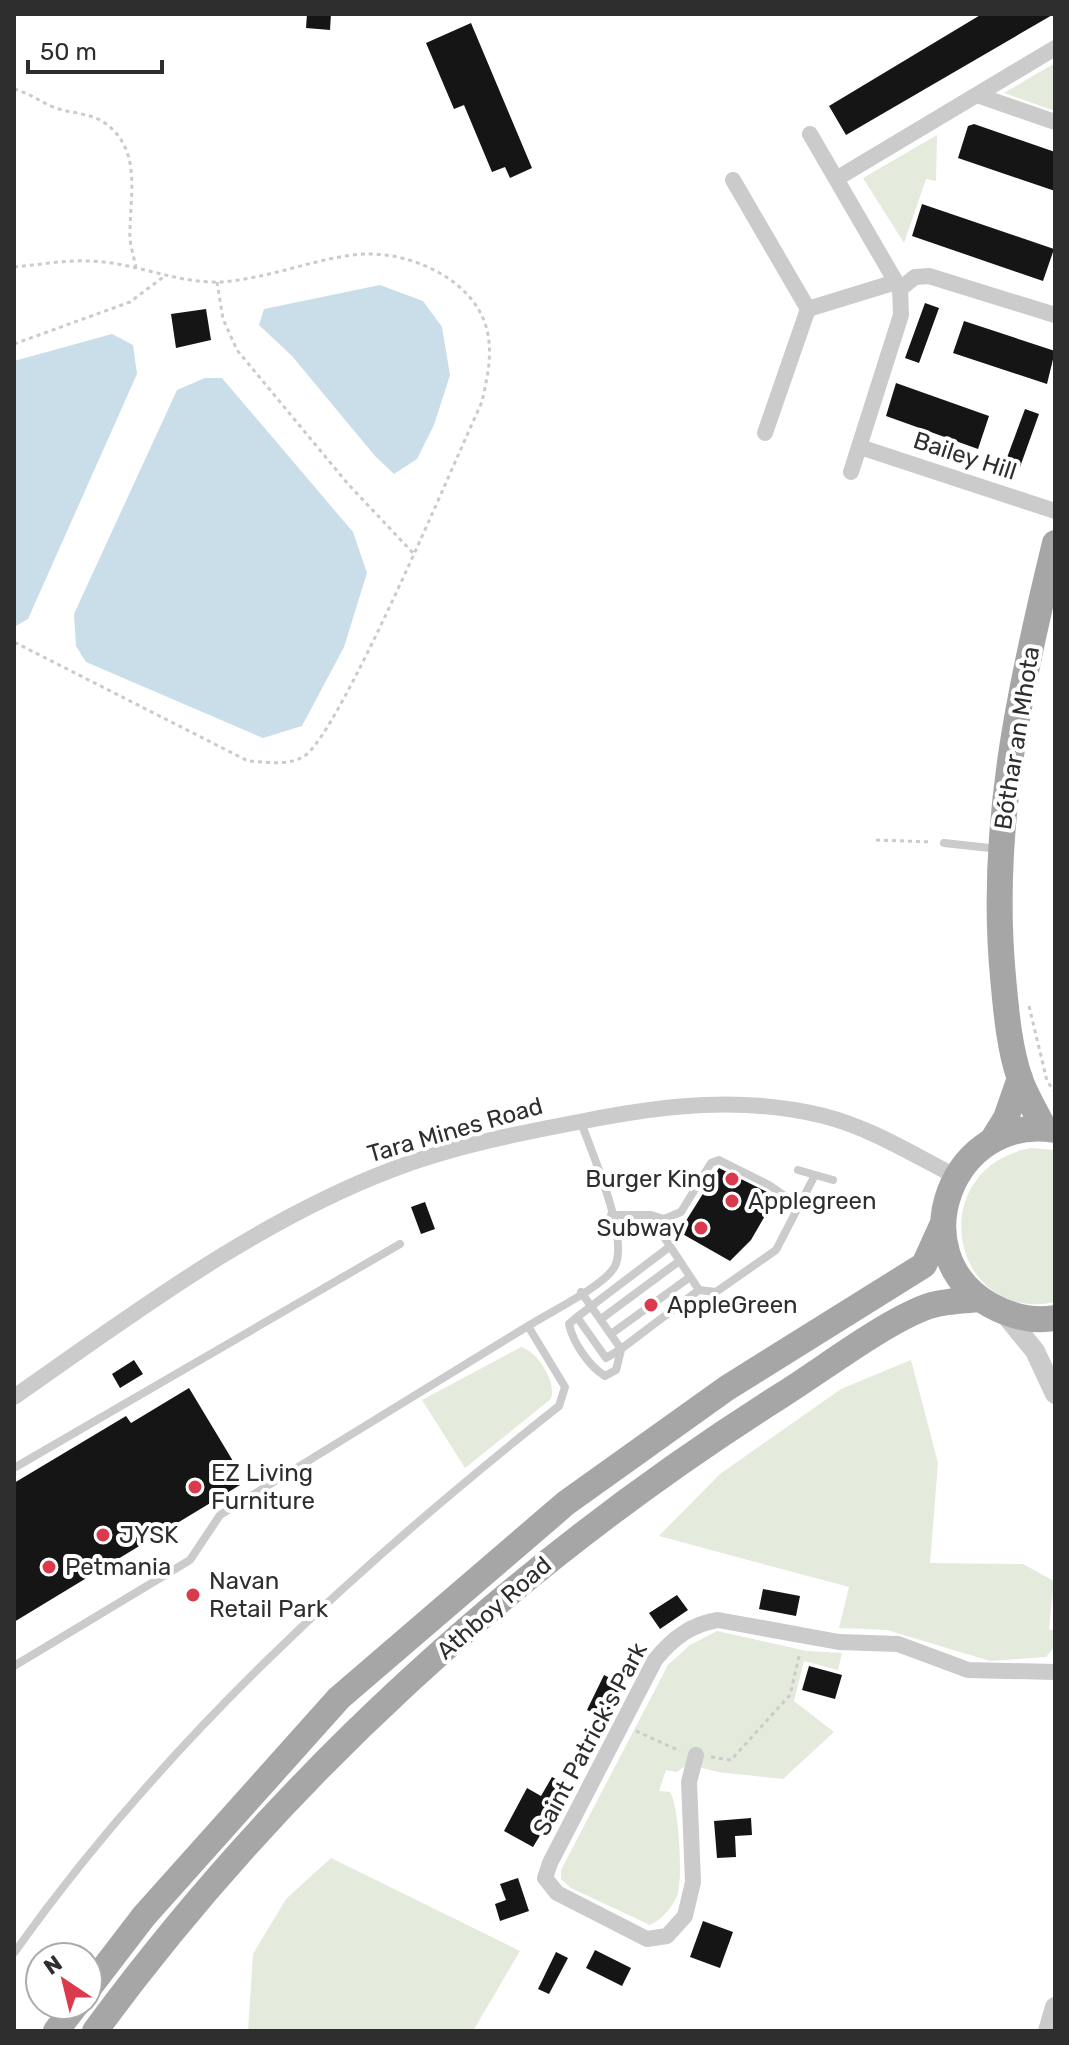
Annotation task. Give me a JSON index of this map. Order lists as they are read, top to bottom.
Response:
{
  "streets": {
    "main road": ["Bóthar an Mhota", "Athboy Road"],
    "street": ["Bailey Hill", "Tara Mines Road", "Saint Patrick's Park"]
  },
  "places": [
    "Burger King",
    "Applegreen",
    "Subway",
    "AppleGreen",
    "EZ Living Furniture",
    "JYSK",
    "Petmania",
    "Navan Retail Park"
  ],
  "scale_bar": "50 m",
  "north": "top left"
}
